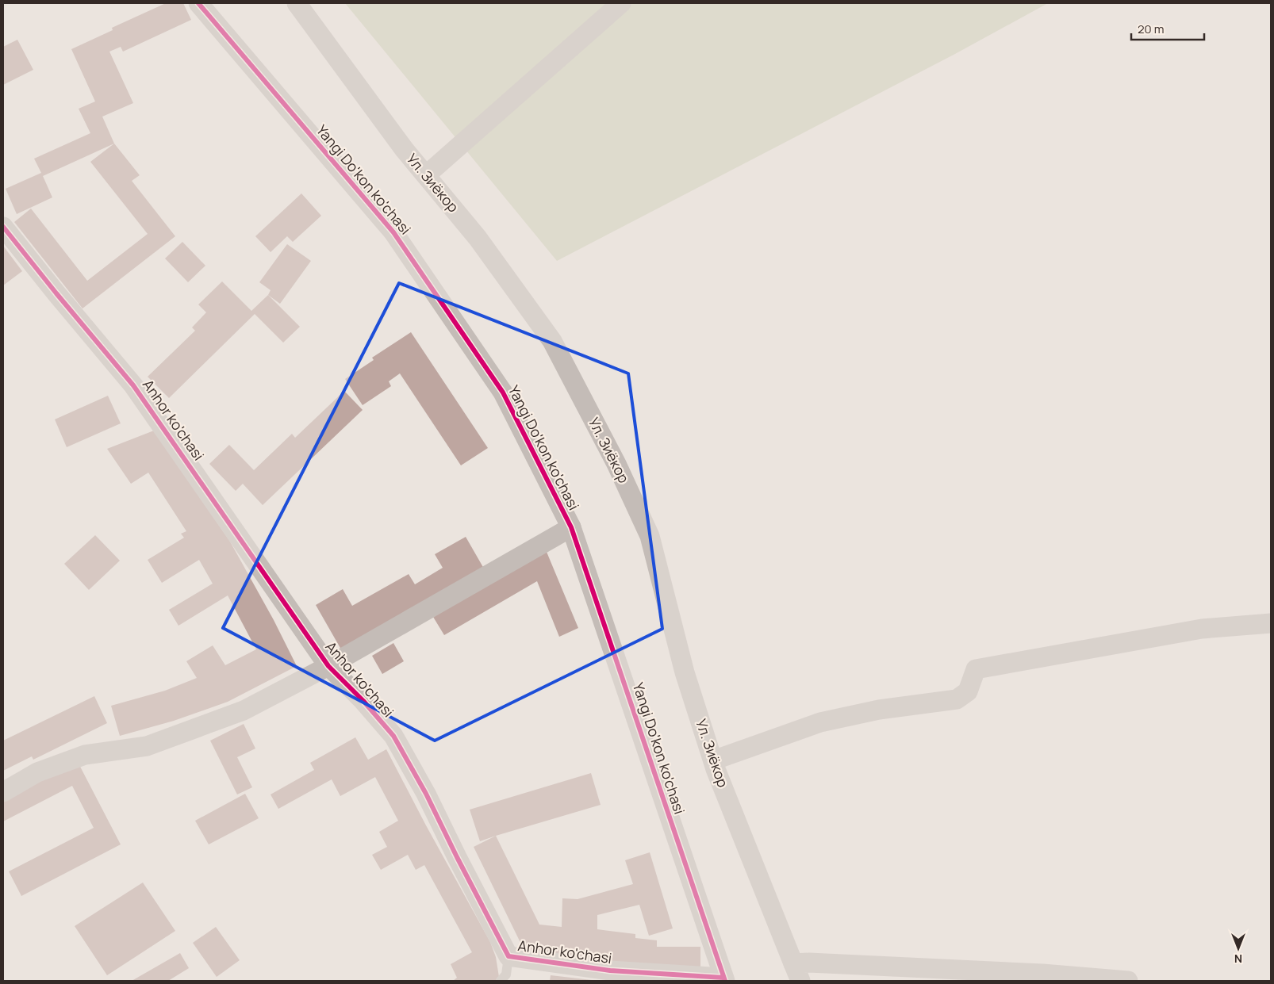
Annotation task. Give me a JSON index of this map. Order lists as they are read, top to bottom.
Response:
{
  "streets": {
    "street": ["Yangi Do'kon ko'chasi", "Ул. Зиёкор", "Anhor ko'chasi"]
  },
  "crossings": [
    ["Yangi Do'kon ko'chasi", "Anhor ko'chasi"]
  ],
  "scale_bar": "20 m",
  "north": "bottom"
}
